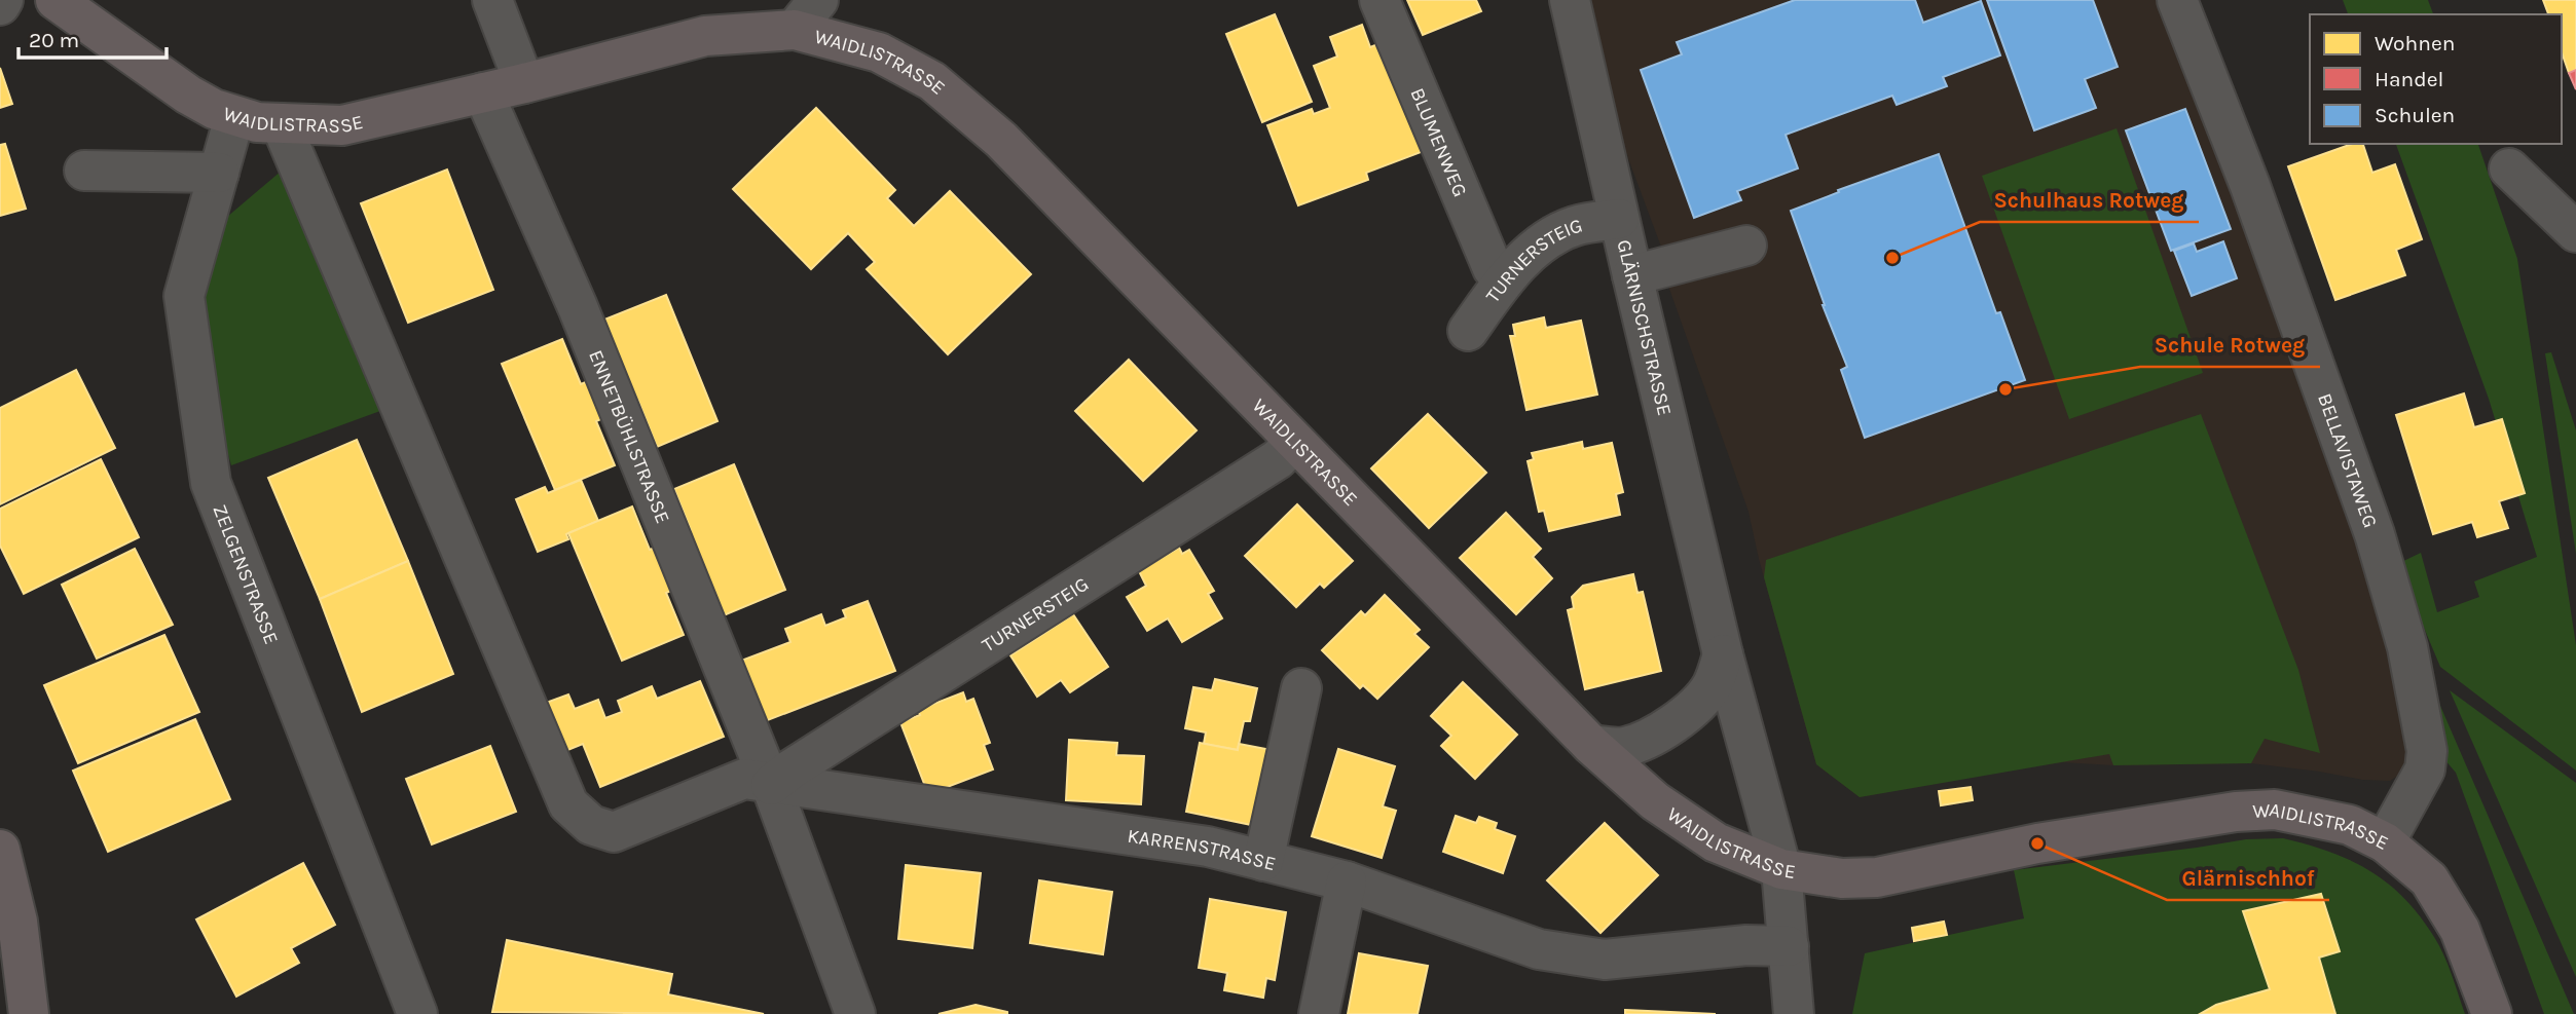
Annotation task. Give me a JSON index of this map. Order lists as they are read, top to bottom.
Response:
{
  "streets": {
    "main road": ["WAIDLISTRASSE"],
    "street": [
      "BLUMENWEG",
      "TURNERSTEIG",
      "GLÄRNISCHSTRASSE",
      "ENNETBÜHLSTRASSE",
      "BELLAVISTAWEG",
      "ZELGENSTRASSE",
      "KARRENSTRASSE"
    ]
  },
  "crossings": [
    ["WAIDLISTRASSE", "TURNERSTEIG"],
    ["WAIDLISTRASSE", "GLÄRNISCHSTRASSE"],
    ["WAIDLISTRASSE", "ENNETBÜHLSTRASSE"],
    ["WAIDLISTRASSE", "BELLAVISTAWEG"],
    ["WAIDLISTRASSE", "ZELGENSTRASSE"],
    ["WAIDLISTRASSE", "KARRENSTRASSE"],
    ["BLUMENWEG", "TURNERSTEIG"],
    ["TURNERSTEIG", "GLÄRNISCHSTRASSE"],
    ["TURNERSTEIG", "ENNETBÜHLSTRASSE"],
    ["TURNERSTEIG", "KARRENSTRASSE"],
    ["GLÄRNISCHSTRASSE", "KARRENSTRASSE"],
    ["ENNETBÜHLSTRASSE", "KARRENSTRASSE"]
  ],
  "places": ["Schulhaus Rotweg", "Schule Rotweg", "Glärnischhof"],
  "legend": ["Wohnen", "Handel", "Schulen"],
  "scale_bar": "20 m"
}
